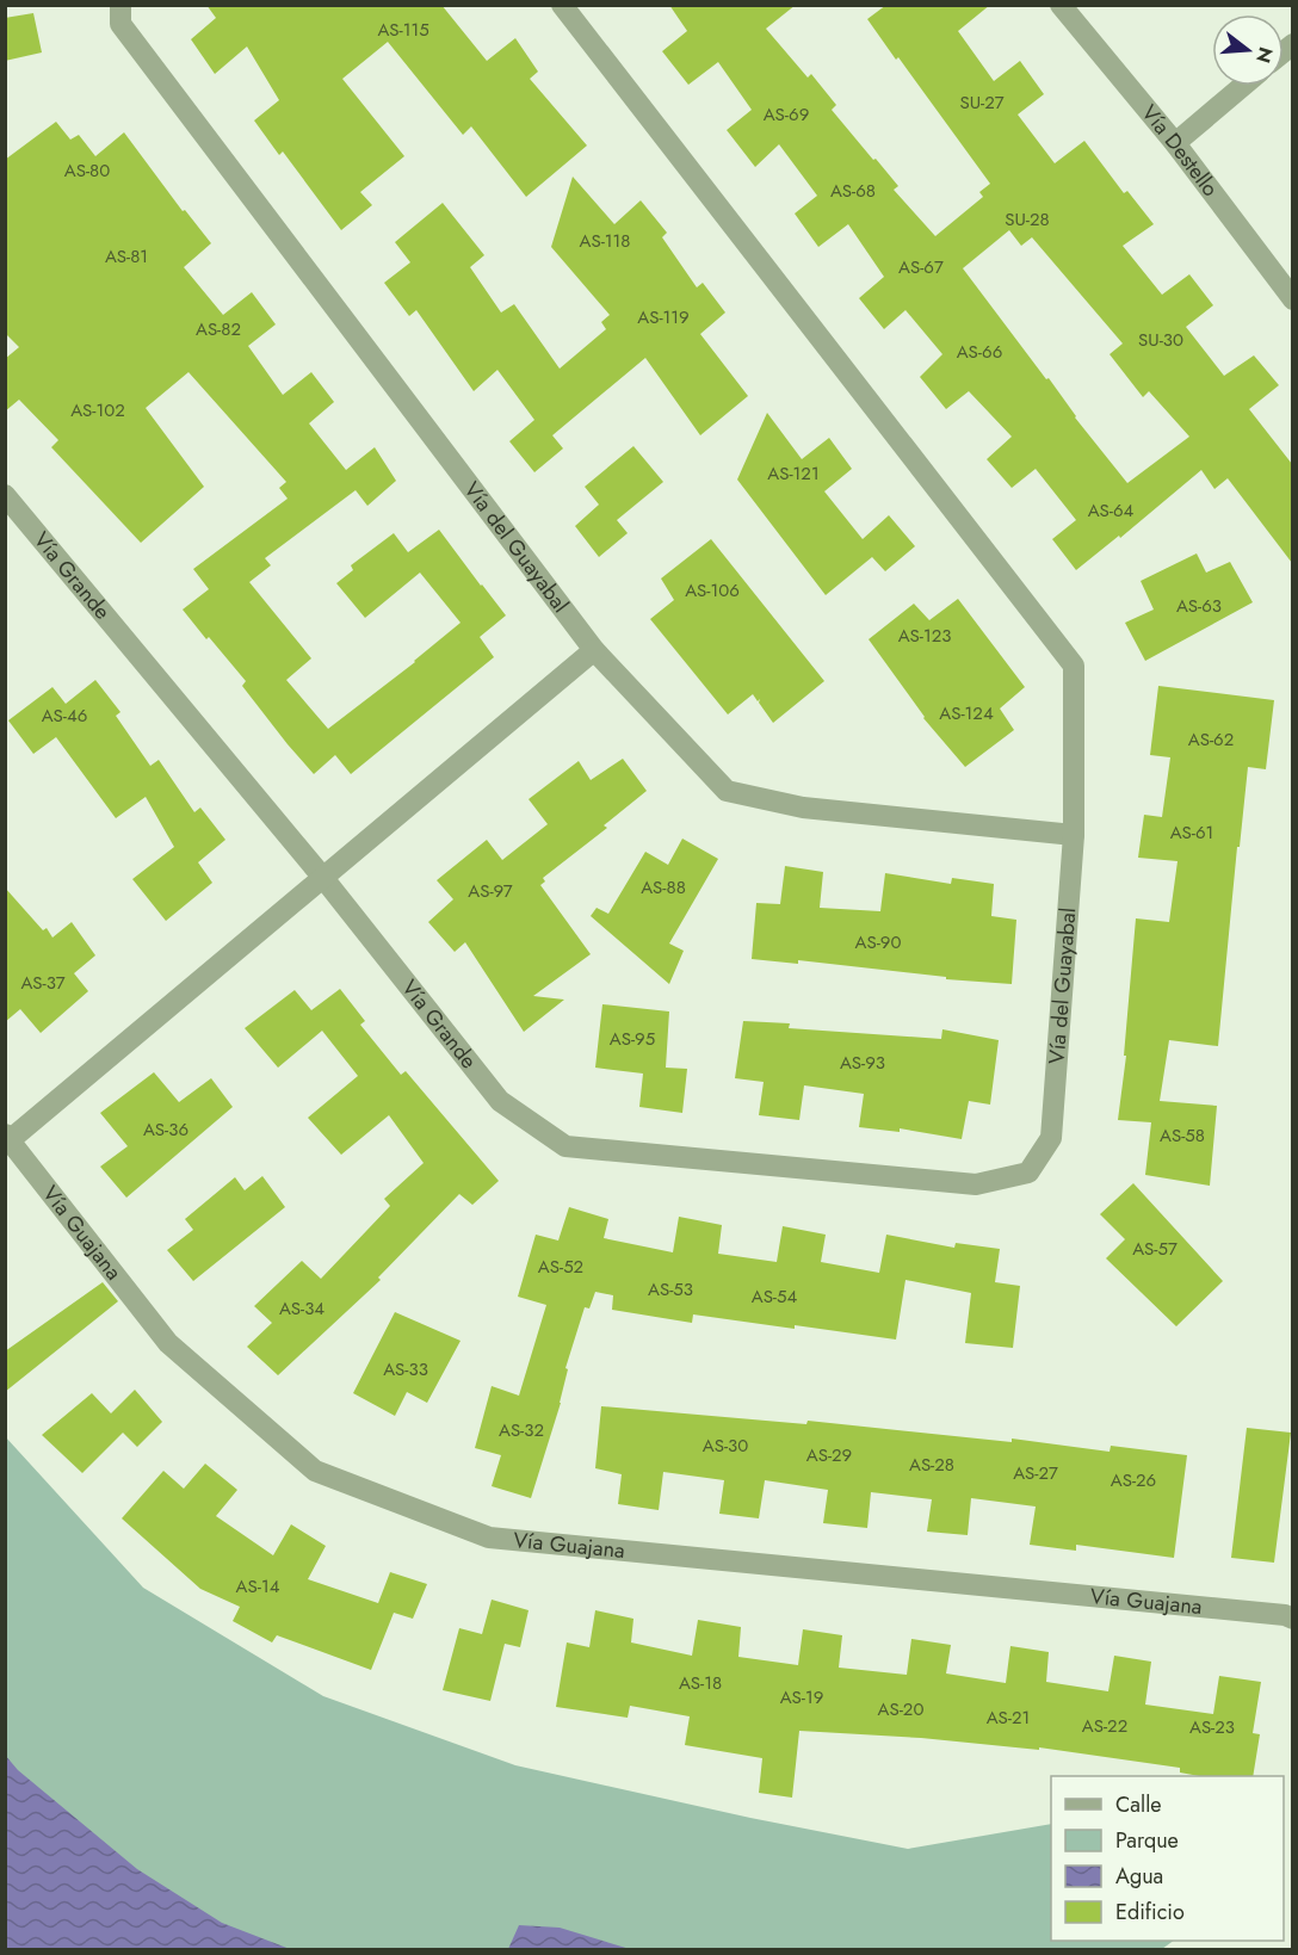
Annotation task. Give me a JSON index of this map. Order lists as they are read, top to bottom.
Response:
{
  "streets": {
    "street": [
      "Vía Destello",
      "Vía del Guayabal",
      "Vía Grande",
      "Vía Guajana"
    ]
  },
  "crossings": [
    ["Vía del Guayabal", "Vía Grande"]
  ],
  "house_numbers": [
    "AS-115",
    "SU-27",
    "AS-69",
    "AS-80",
    "AS-68",
    "SU-28",
    "AS-118",
    "AS-81",
    "AS-67",
    "AS-119",
    "AS-82",
    "SU-30",
    "AS-66",
    "AS-102",
    "AS-121",
    "AS-64",
    "AS-106",
    "AS-63",
    "AS-123",
    "AS-124",
    "AS-46",
    "AS-62",
    "AS-61",
    "AS-88",
    "AS-97",
    "AS-90",
    "AS-37",
    "AS-95",
    "AS-93",
    "AS-36",
    "AS-58",
    "AS-57",
    "AS-52",
    "AS-53",
    "AS-54",
    "AS-34",
    "AS-33",
    "AS-32",
    "AS-30",
    "AS-29",
    "AS-28",
    "AS-27",
    "AS-26",
    "AS-14",
    "AS-18",
    "AS-19",
    "AS-20",
    "AS-21",
    "AS-22",
    "AS-23"
  ],
  "legend": [
    "Calle",
    "Parque",
    "Agua",
    "Edificio"
  ],
  "north": "right"
}
